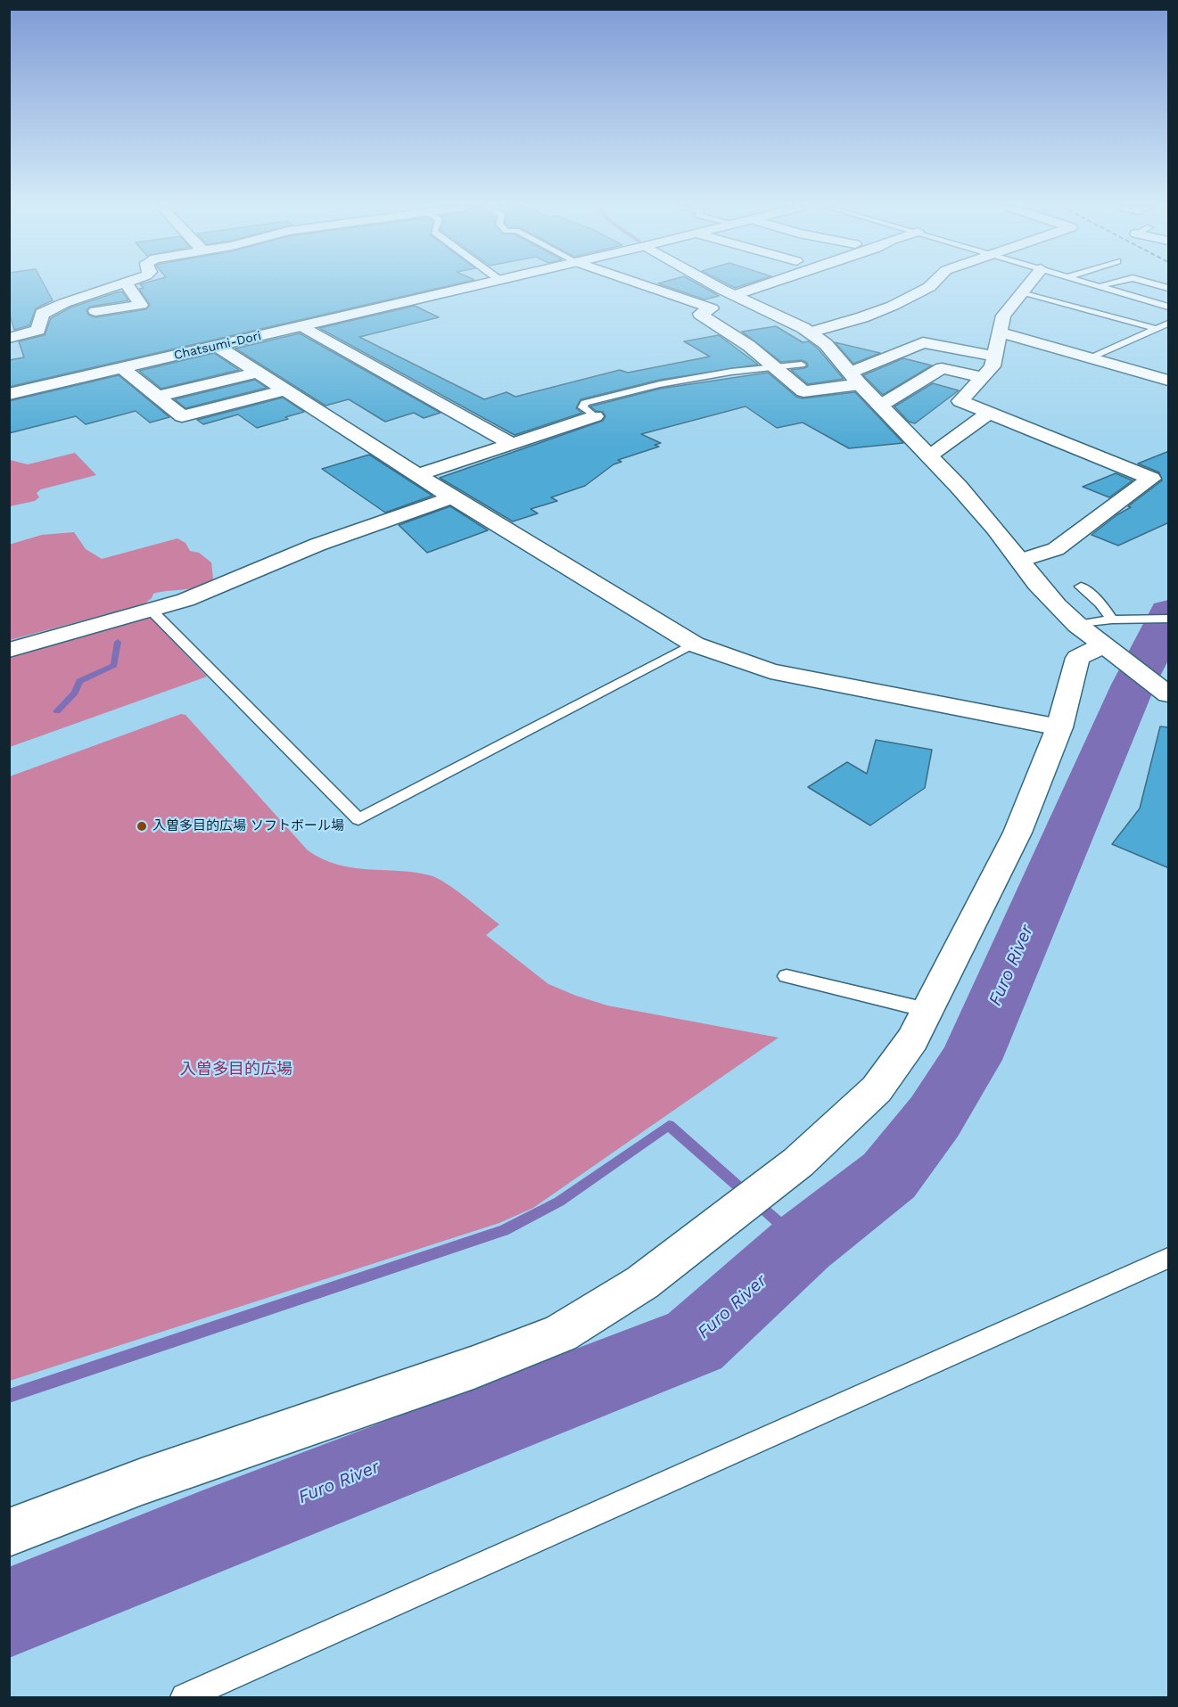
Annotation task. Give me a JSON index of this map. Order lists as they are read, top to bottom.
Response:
{
  "streets": {
    "street": ["Chatsumi-Dori"]
  },
  "water": ["Furo River"],
  "parks": ["入曽多目的広場"],
  "places": ["入曽多目的広場 ソフトボール場"]
}
